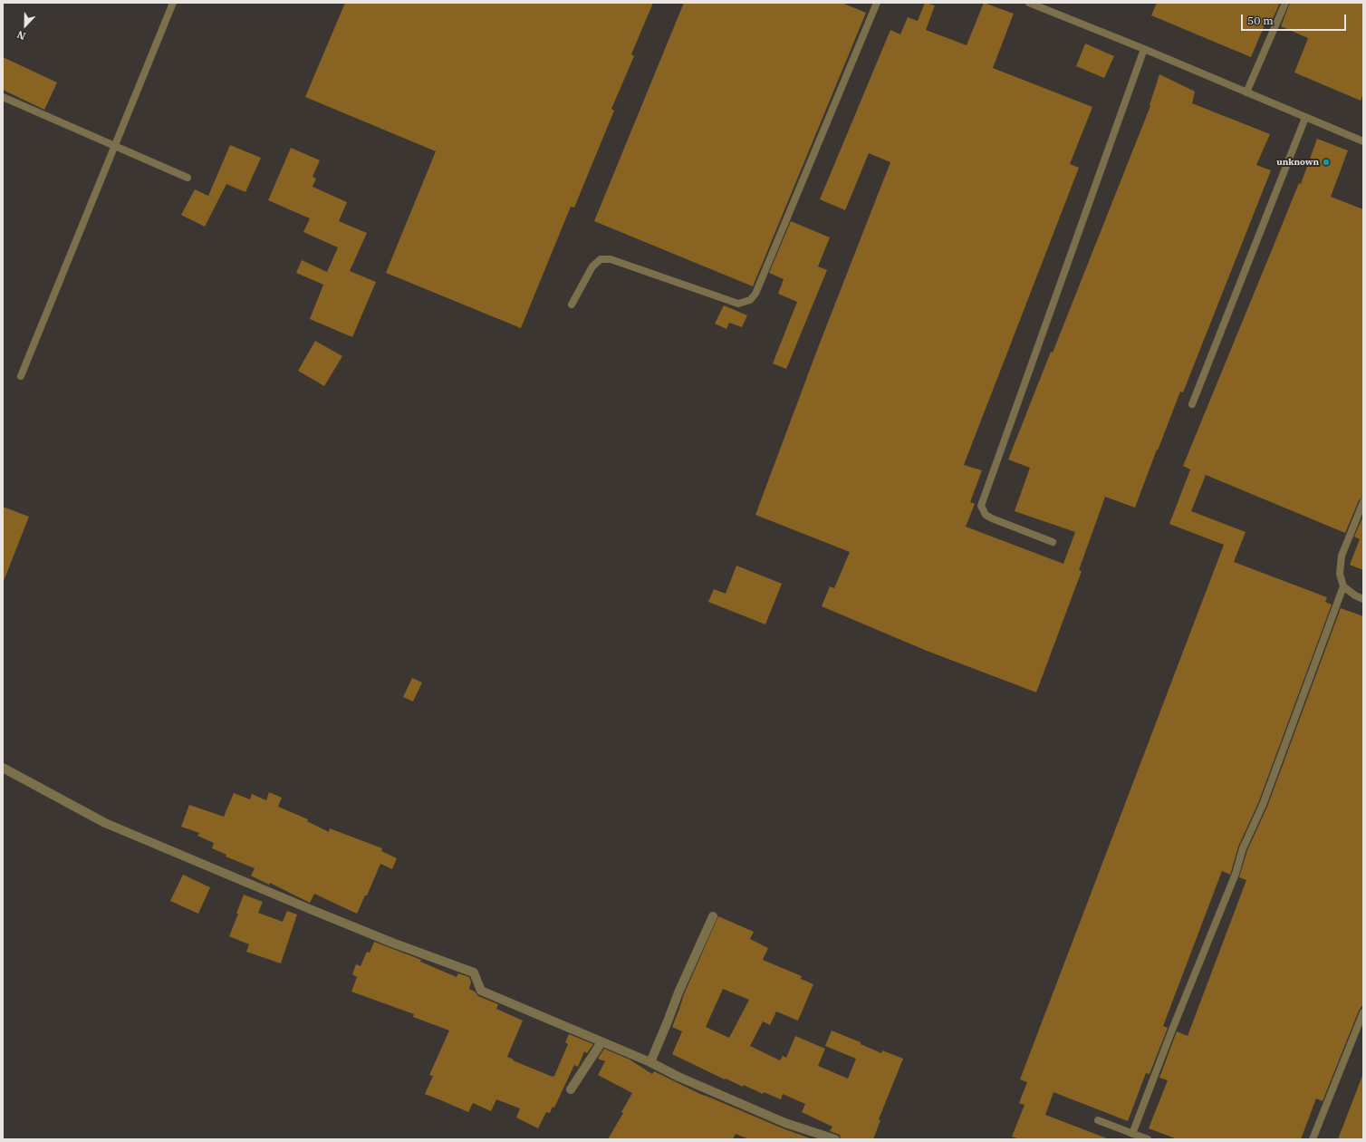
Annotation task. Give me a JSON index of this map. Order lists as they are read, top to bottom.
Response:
{
  "places": ["unknown"],
  "scale_bar": "50 m",
  "north": "bottom"
}
